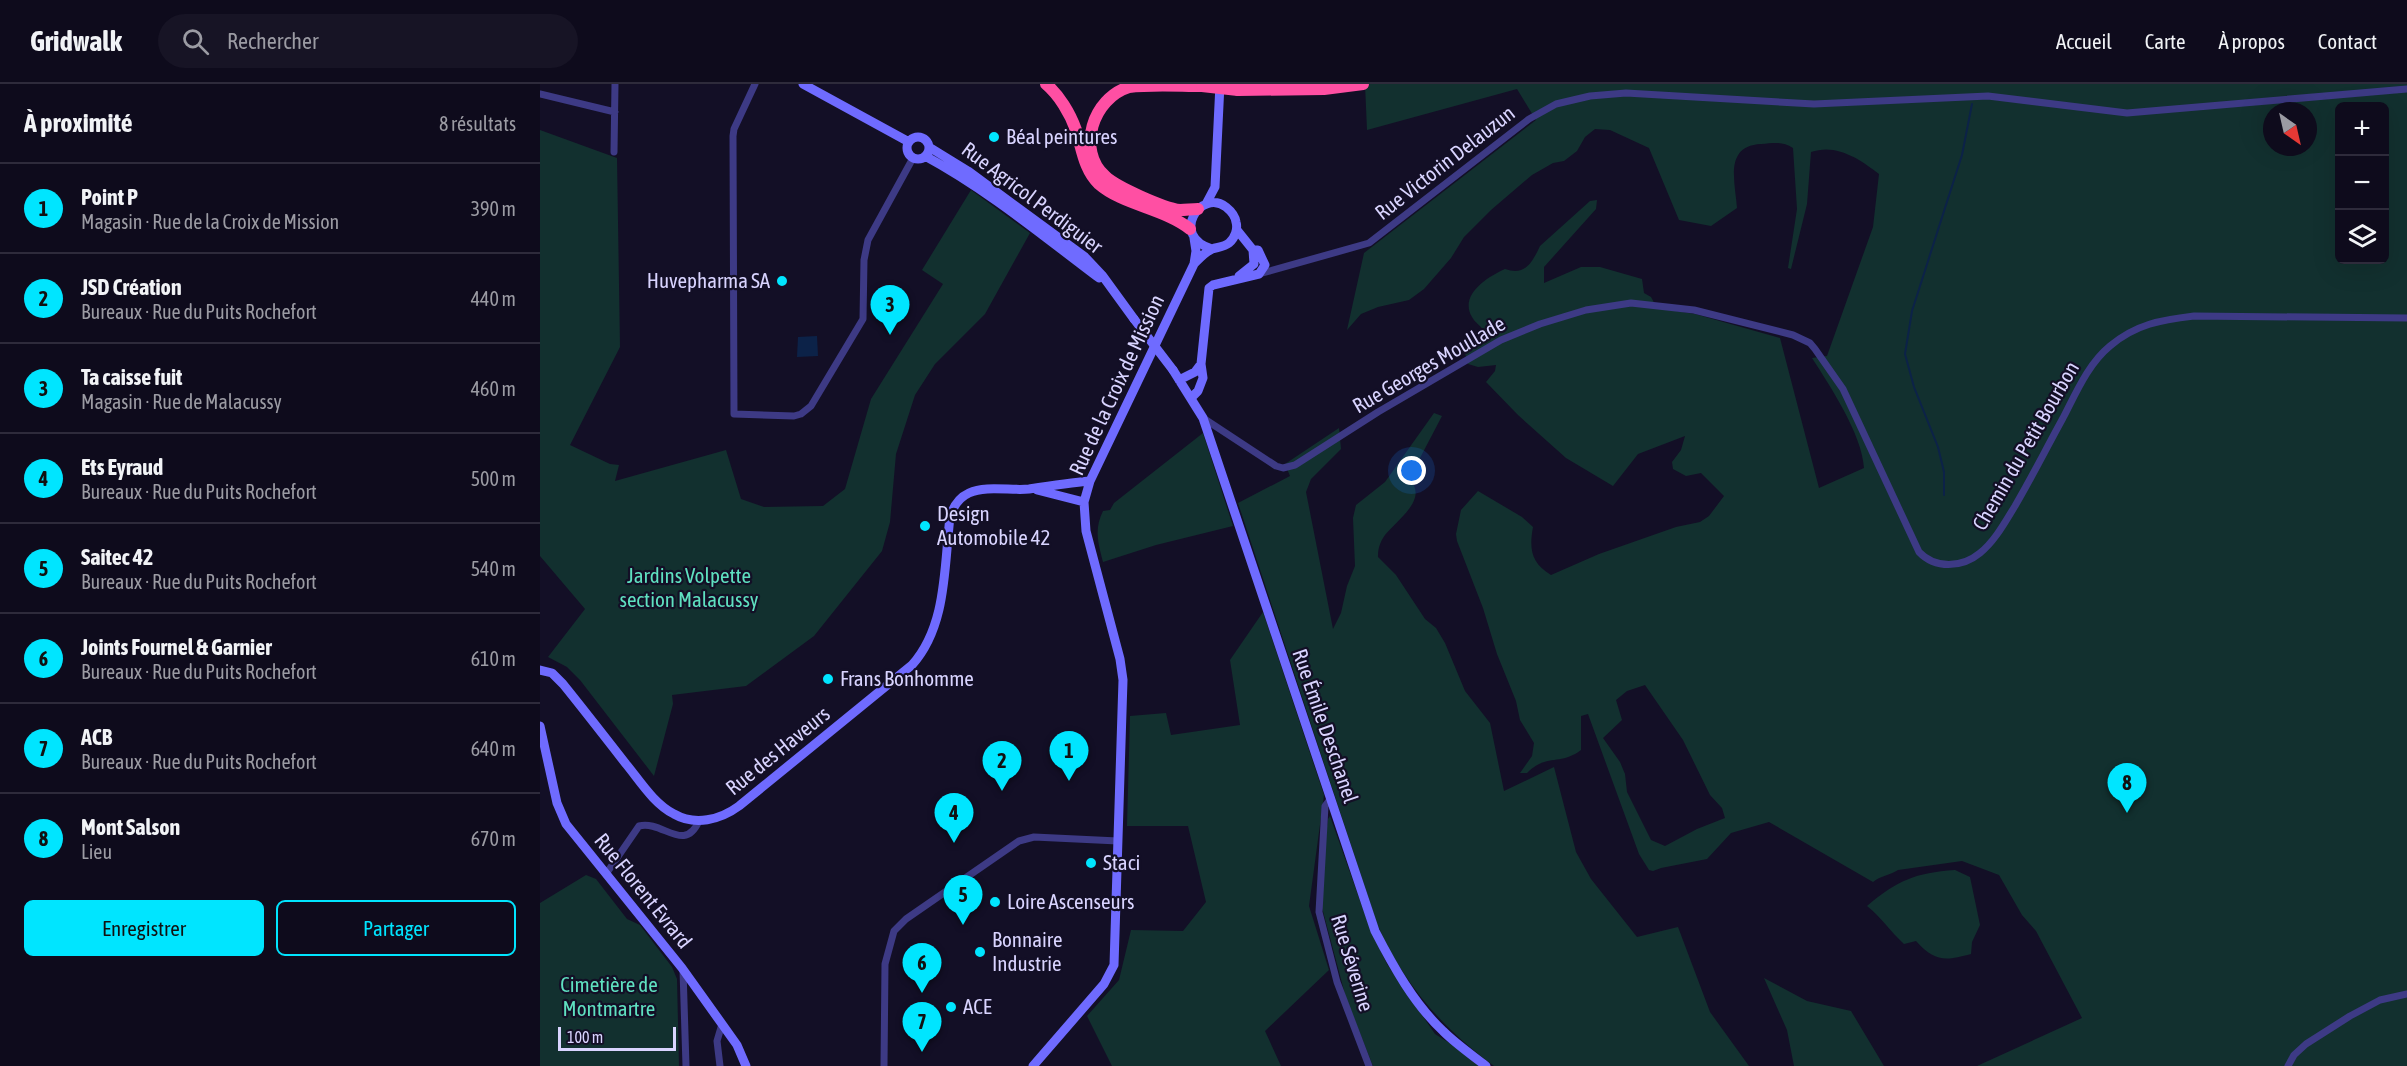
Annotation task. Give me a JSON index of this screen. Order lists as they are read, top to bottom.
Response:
{
  "streets": {
    "main road": [
      "Rue Agricol Perdiguier",
      "Rue de la Croix de Mission",
      "Rue Émile Deschanel",
      "Rue des Haveurs",
      "Rue Florent Evrard"
    ],
    "street": [
      "Rue Victorin Delauzun",
      "Rue Georges Moullade",
      "Chemin du Petit Bourbon",
      "Rue Séverine"
    ]
  },
  "crossings": [
    ["Rue Agricol Perdiguier", "Rue Émile Deschanel"],
    ["Rue Georges Moullade", "Chemin du Petit Bourbon"],
    ["Rue Georges Moullade", "Rue Émile Deschanel"],
    ["Rue de la Croix de Mission", "Rue des Haveurs"],
    ["Rue Émile Deschanel", "Rue Séverine"]
  ],
  "parks": ["Jardins Volpette section Malacussy", "Cimetière de Montmartre"],
  "places": [
    "Béal peintures",
    "Huvepharma SA",
    "Design Automobile 42",
    "Frans Bonhomme",
    "Staci",
    "Loire Ascenseurs",
    "Bonnaire Industrie",
    "ACE"
  ],
  "scale_bar": "100 m",
  "north": "bottom right",
  "page": {
    "header": "Gridwalk",
    "search": "Rechercher",
    "nav": [
      "Accueil",
      "Carte",
      "À propos",
      "Contact"
    ],
    "heading": ["À proximité", "8 résultats"],
    "map_buttons": ["+", "−"],
    "list": [
      {
        "mark": "1",
        "name": "Point P",
        "note": "Magasin · Rue de la Croix de Mission",
        "value": "390 m"
      },
      {
        "mark": "2",
        "name": "JSD Création",
        "note": "Bureaux · Rue du Puits Rochefort",
        "value": "440 m"
      },
      {
        "mark": "3",
        "name": "Ta caisse fuit",
        "note": "Magasin · Rue de Malacussy",
        "value": "460 m"
      },
      {
        "mark": "4",
        "name": "Ets Eyraud",
        "note": "Bureaux · Rue du Puits Rochefort",
        "value": "500 m"
      },
      {
        "mark": "5",
        "name": "Saitec 42",
        "note": "Bureaux · Rue du Puits Rochefort",
        "value": "540 m"
      },
      {
        "mark": "6",
        "name": "Joints Fournel & Garnier",
        "note": "Bureaux · Rue du Puits Rochefort",
        "value": "610 m"
      },
      {
        "mark": "7",
        "name": "ACB",
        "note": "Bureaux · Rue du Puits Rochefort",
        "value": "640 m"
      },
      {
        "mark": "8",
        "name": "Mont Salson",
        "note": "Lieu",
        "value": "670 m"
      }
    ],
    "pins": [
      "3",
      "1",
      "2",
      "8",
      "4",
      "5",
      "6",
      "7"
    ],
    "buttons": ["Enregistrer", "Partager"],
    "scale": "100 m"
  }
}
